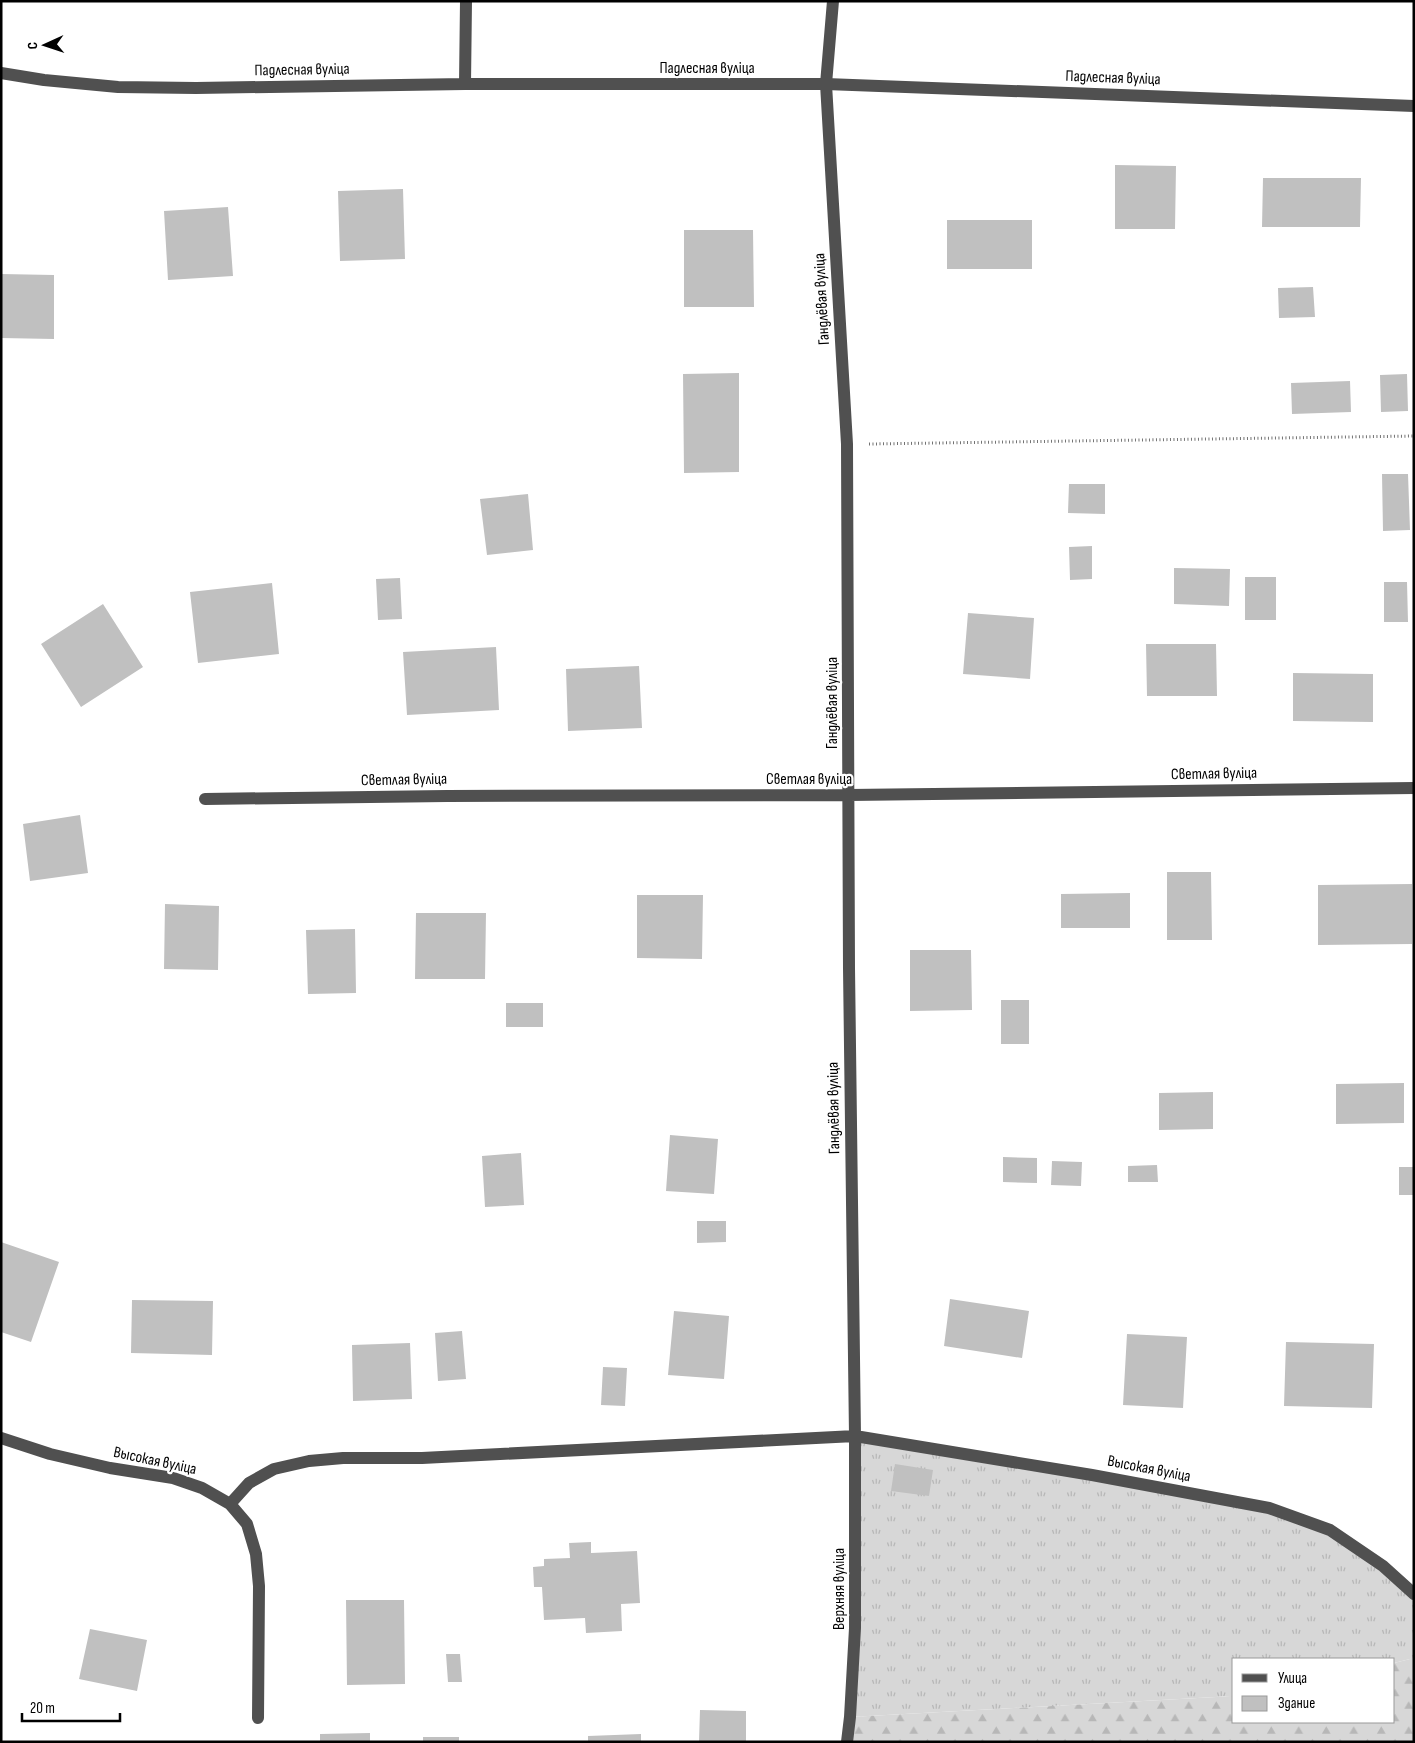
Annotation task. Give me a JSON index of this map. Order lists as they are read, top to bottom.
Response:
{
  "streets": {
    "street": [
      "Падлесная вуліца",
      "Гандлёвая вуліца",
      "Светлая вуліца",
      "Высокая вуліца",
      "Верхняя вуліца"
    ]
  },
  "crossings": [
    ["Падлесная вуліца", "Гандлёвая вуліца"],
    ["Гандлёвая вуліца", "Светлая вуліца"],
    ["Гандлёвая вуліца", "Высокая вуліца"],
    ["Гандлёвая вуліца", "Верхняя вуліца"],
    ["Высокая вуліца", "Верхняя вуліца"]
  ],
  "legend": ["Улица", "Здание"],
  "scale_bar": "20 m",
  "north": "left"
}
